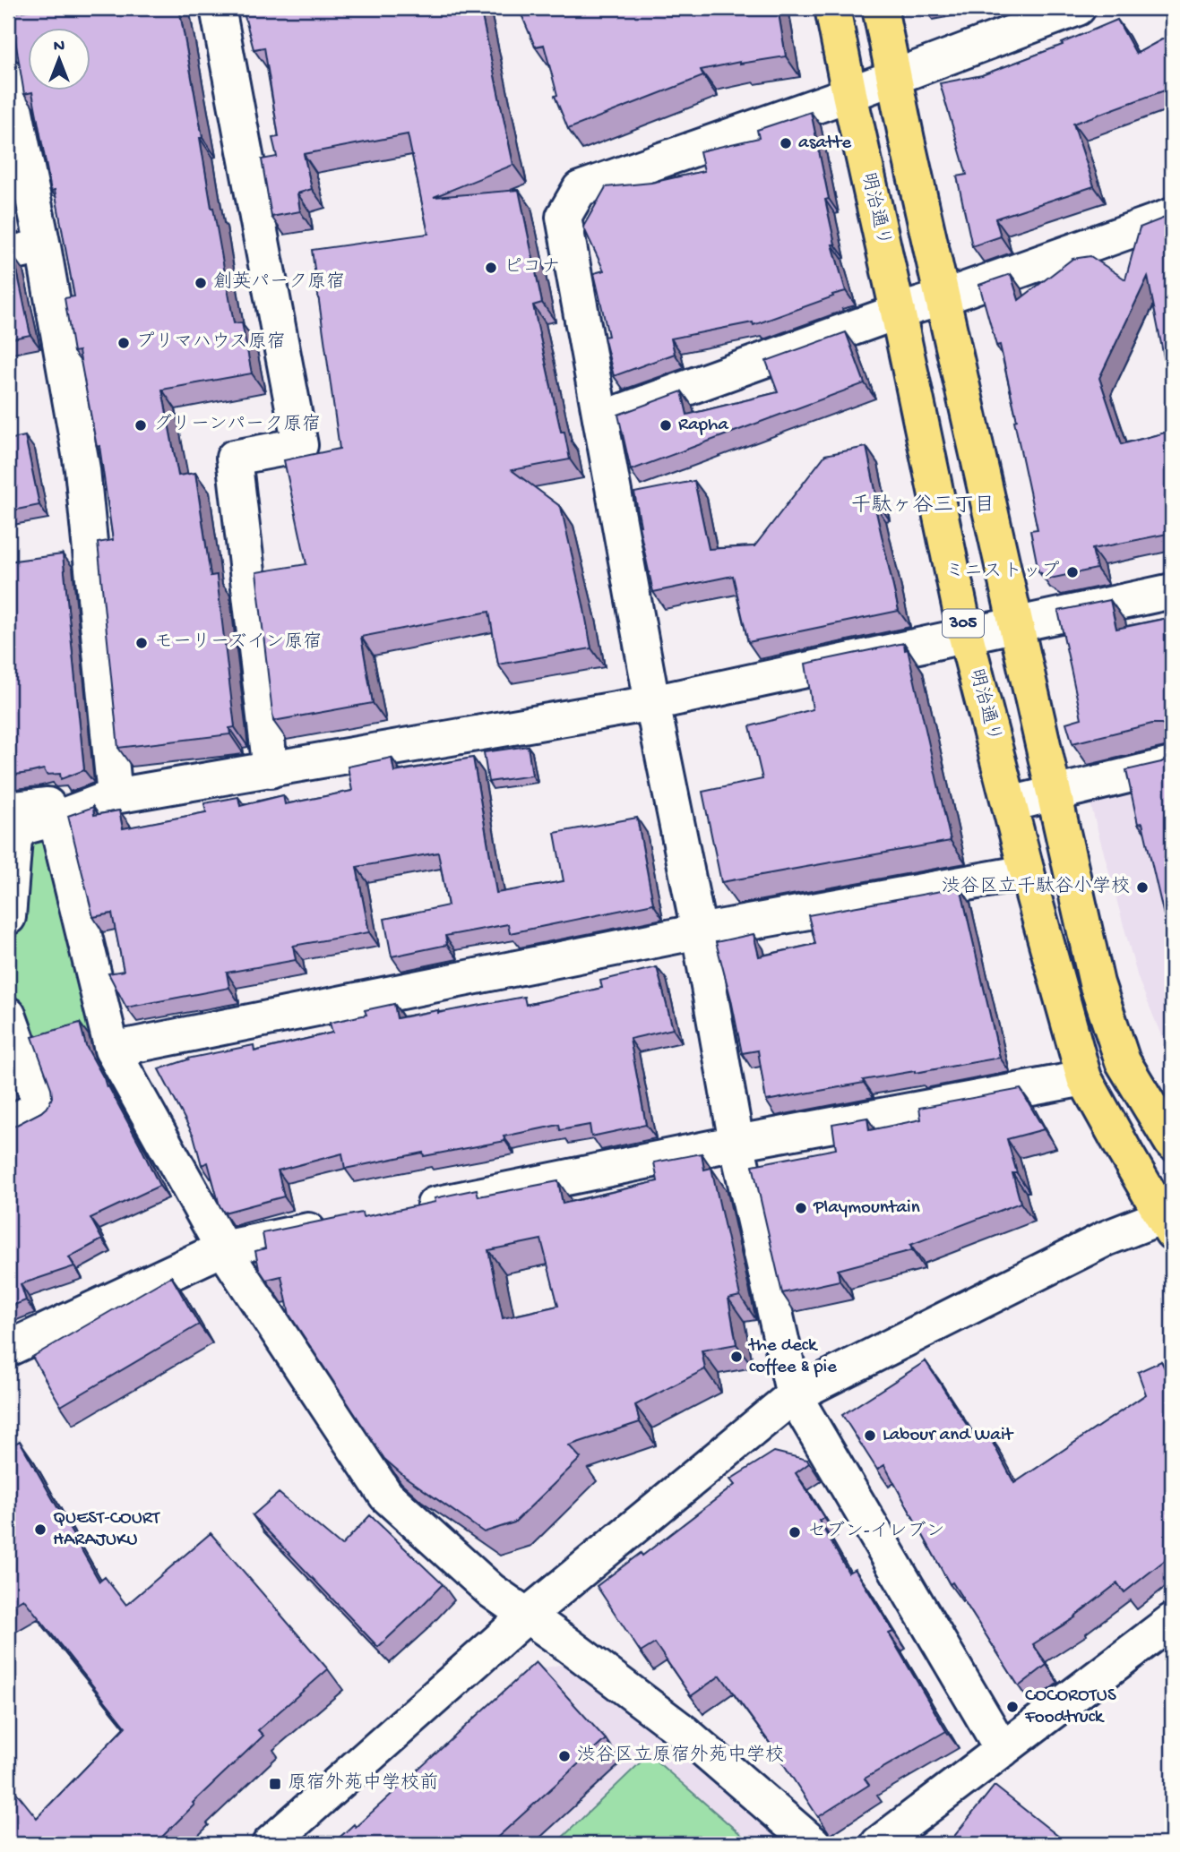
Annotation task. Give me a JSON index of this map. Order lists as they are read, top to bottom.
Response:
{
  "streets": {
    "main road": ["明治通り", "305"]
  },
  "districts": ["千駄ヶ谷三丁目"],
  "places": {
    "other": [
      "asatte",
      "ピコナ",
      "創英パーク原宿",
      "プリマハウス原宿",
      "グリーンパーク原宿",
      "Rapha",
      "ミニストップ",
      "モーリーズイン原宿",
      "渋谷区立千駄谷小学校",
      "Playmountain",
      "the deck coffee & pie",
      "Labour and Wait",
      "QUEST-COURT HARAJUKU",
      "セブン-イレブン",
      "COCOROTUS Foodtruck",
      "渋谷区立原宿外苑中学校"
    ],
    "transit": ["原宿外苑中学校前"]
  },
  "north": "top"
}
